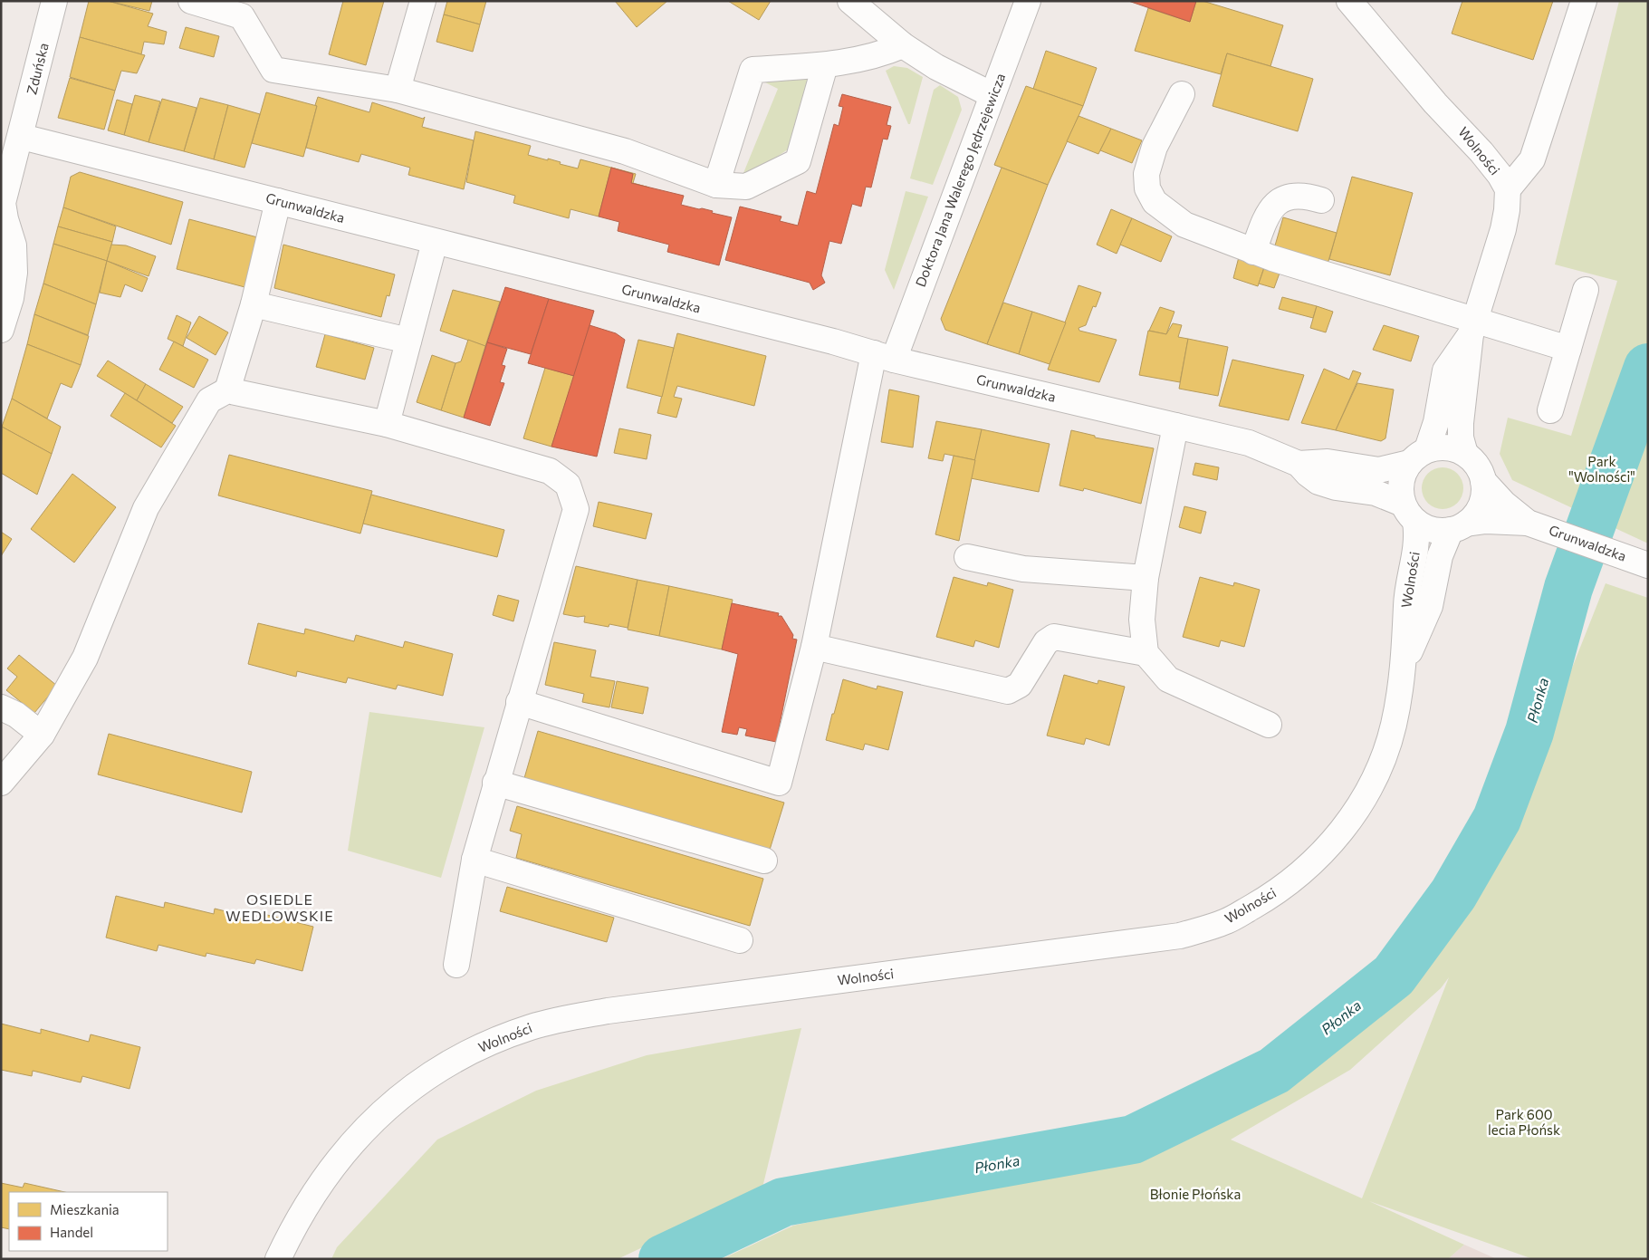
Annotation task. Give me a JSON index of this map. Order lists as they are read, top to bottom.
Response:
{
  "streets": {
    "street": [
      "Zduńska",
      "Wolności",
      "Doktora Jana Walerego Jędrzejewicza",
      "Grunwaldzka"
    ]
  },
  "crossings": [
    ["Zduńska", "Grunwaldzka"],
    ["Wolności", "Grunwaldzka"],
    ["Doktora Jana Walerego Jędrzejewicza", "Grunwaldzka"]
  ],
  "districts": ["OSIEDLE WEDLOWSKIE"],
  "water": ["Płonka"],
  "parks": ["Park \"Wolności\"", "Park 600 lecia Płońsk", "Błonie Płońska"],
  "legend": ["Mieszkania", "Handel"]
}
